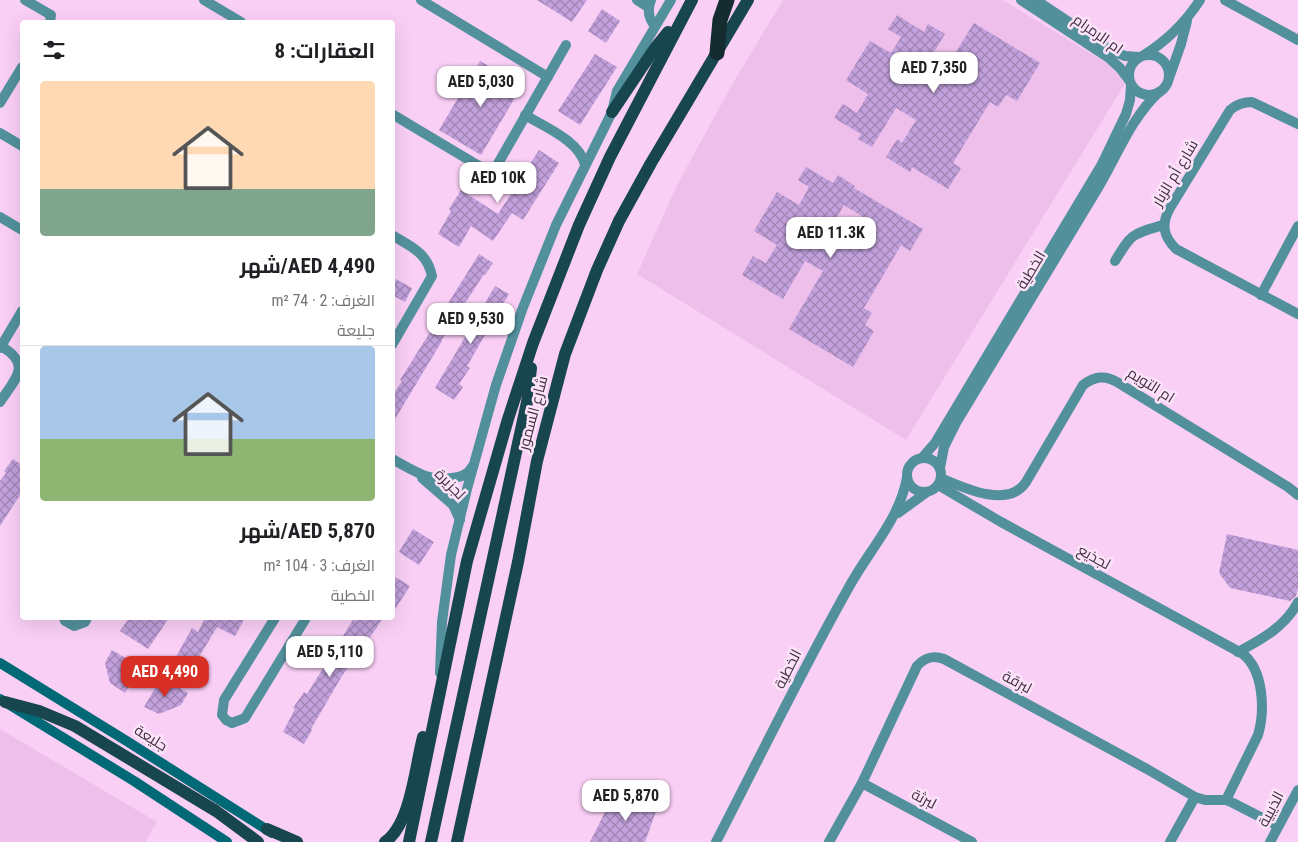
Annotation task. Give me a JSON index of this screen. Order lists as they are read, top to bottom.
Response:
{
  "streets": {
    "main road": ["شارع السمور", "جليعة"],
    "street": [
      "ام الرمرام",
      "شارع أم الزبار",
      "الخطية",
      "ام التويم",
      "لجزيرة",
      "لجذيع",
      "لبرقة",
      "لبرثة",
      "الذيبية"
    ]
  },
  "crossings": [
    ["ام الرمرام", "الخطية"],
    ["الخطية", "ام التويم"],
    ["الخطية", "لجذيع"],
    ["ام التويم", "لجذيع"],
    ["شارع السمور", "لجزيرة"],
    ["لجذيع", "لبرقة"],
    ["لبرقة", "لبرثة"],
    ["لبرقة", "الذيبية"]
  ],
  "page": {
    "heading": "العقارات: 8",
    "price": [
      "AED 7,350",
      "AED 5,030",
      "AED 10K",
      "AED 11.3K",
      "AED 9,530",
      "AED 5,110",
      "AED 4,490",
      "AED 5,870"
    ],
    "list": [
      {
        "name": "AED 4,490/شهر",
        "note": "الغرف: 2 · 74 m² · جليعة"
      },
      {
        "name": "AED 5,870/شهر",
        "note": "الغرف: 3 · 104 m² · الخطية"
      }
    ]
  }
}
